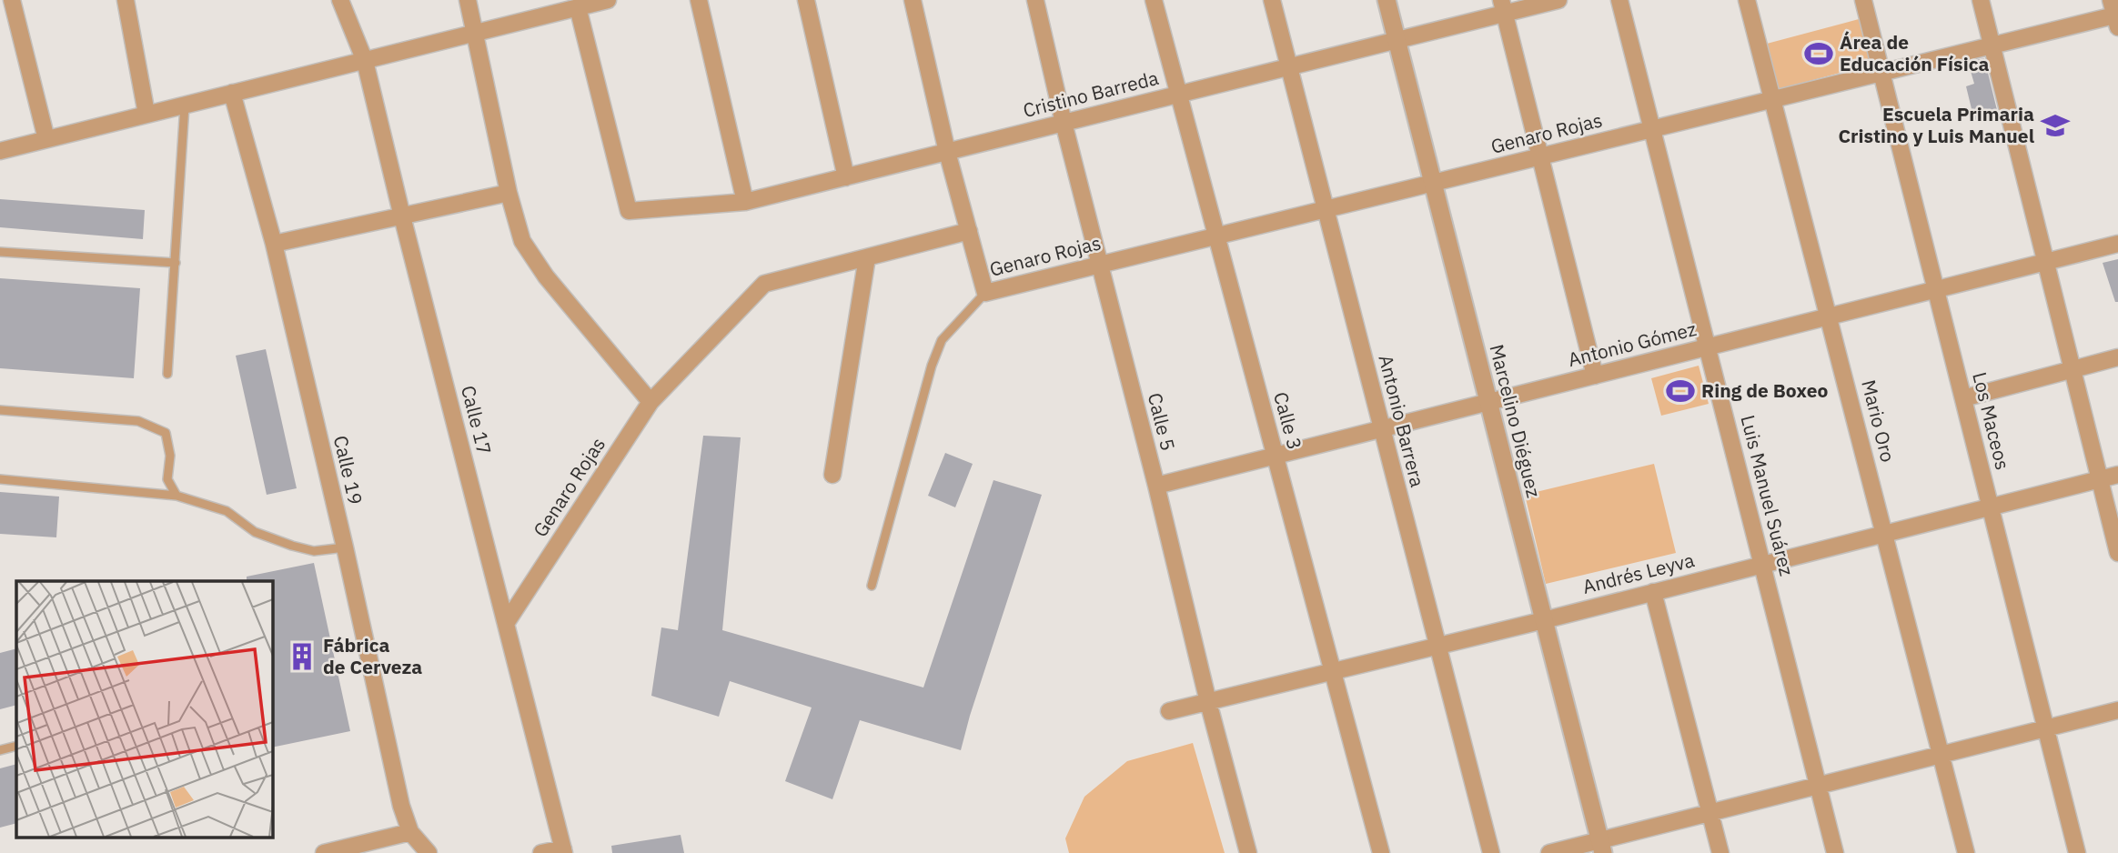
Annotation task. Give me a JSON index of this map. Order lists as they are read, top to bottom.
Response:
{
  "streets": {
    "street": [
      "Cristino Barreda",
      "Genaro Rojas",
      "Antonio Gómez",
      "Calle 17",
      "Calle 3",
      "Antonio Barrera",
      "Marcelino Diéguez",
      "Mario Oro",
      "Los Maceos",
      "Calle 5",
      "Calle 19",
      "Luis Manuel Suárez",
      "Andrés Leyva"
    ]
  },
  "crossings": [
    ["Cristino Barreda", "Calle 3"],
    ["Cristino Barreda", "Antonio Barrera"],
    ["Cristino Barreda", "Marcelino Diéguez"],
    ["Cristino Barreda", "Calle 5"],
    ["Genaro Rojas", "Calle 17"],
    ["Genaro Rojas", "Calle 3"],
    ["Genaro Rojas", "Antonio Barrera"],
    ["Genaro Rojas", "Marcelino Diéguez"],
    ["Genaro Rojas", "Mario Oro"],
    ["Genaro Rojas", "Los Maceos"],
    ["Genaro Rojas", "Calle 5"],
    ["Genaro Rojas", "Luis Manuel Suárez"],
    ["Antonio Gómez", "Calle 3"],
    ["Antonio Gómez", "Antonio Barrera"],
    ["Antonio Gómez", "Marcelino Diéguez"],
    ["Antonio Gómez", "Mario Oro"],
    ["Antonio Gómez", "Los Maceos"],
    ["Antonio Gómez", "Calle 5"],
    ["Antonio Gómez", "Luis Manuel Suárez"],
    ["Calle 3", "Andrés Leyva"],
    ["Antonio Barrera", "Andrés Leyva"],
    ["Marcelino Diéguez", "Andrés Leyva"],
    ["Mario Oro", "Andrés Leyva"],
    ["Los Maceos", "Andrés Leyva"],
    ["Calle 5", "Andrés Leyva"],
    ["Luis Manuel Suárez", "Andrés Leyva"]
  ],
  "places": {
    "sports": ["Área de Educación Física", "Ring de Boxeo"],
    "school or university": ["Escuela Primaria Cristino y Luis Manuel"],
    "building": ["Fábrica de Cerveza"]
  }
}
